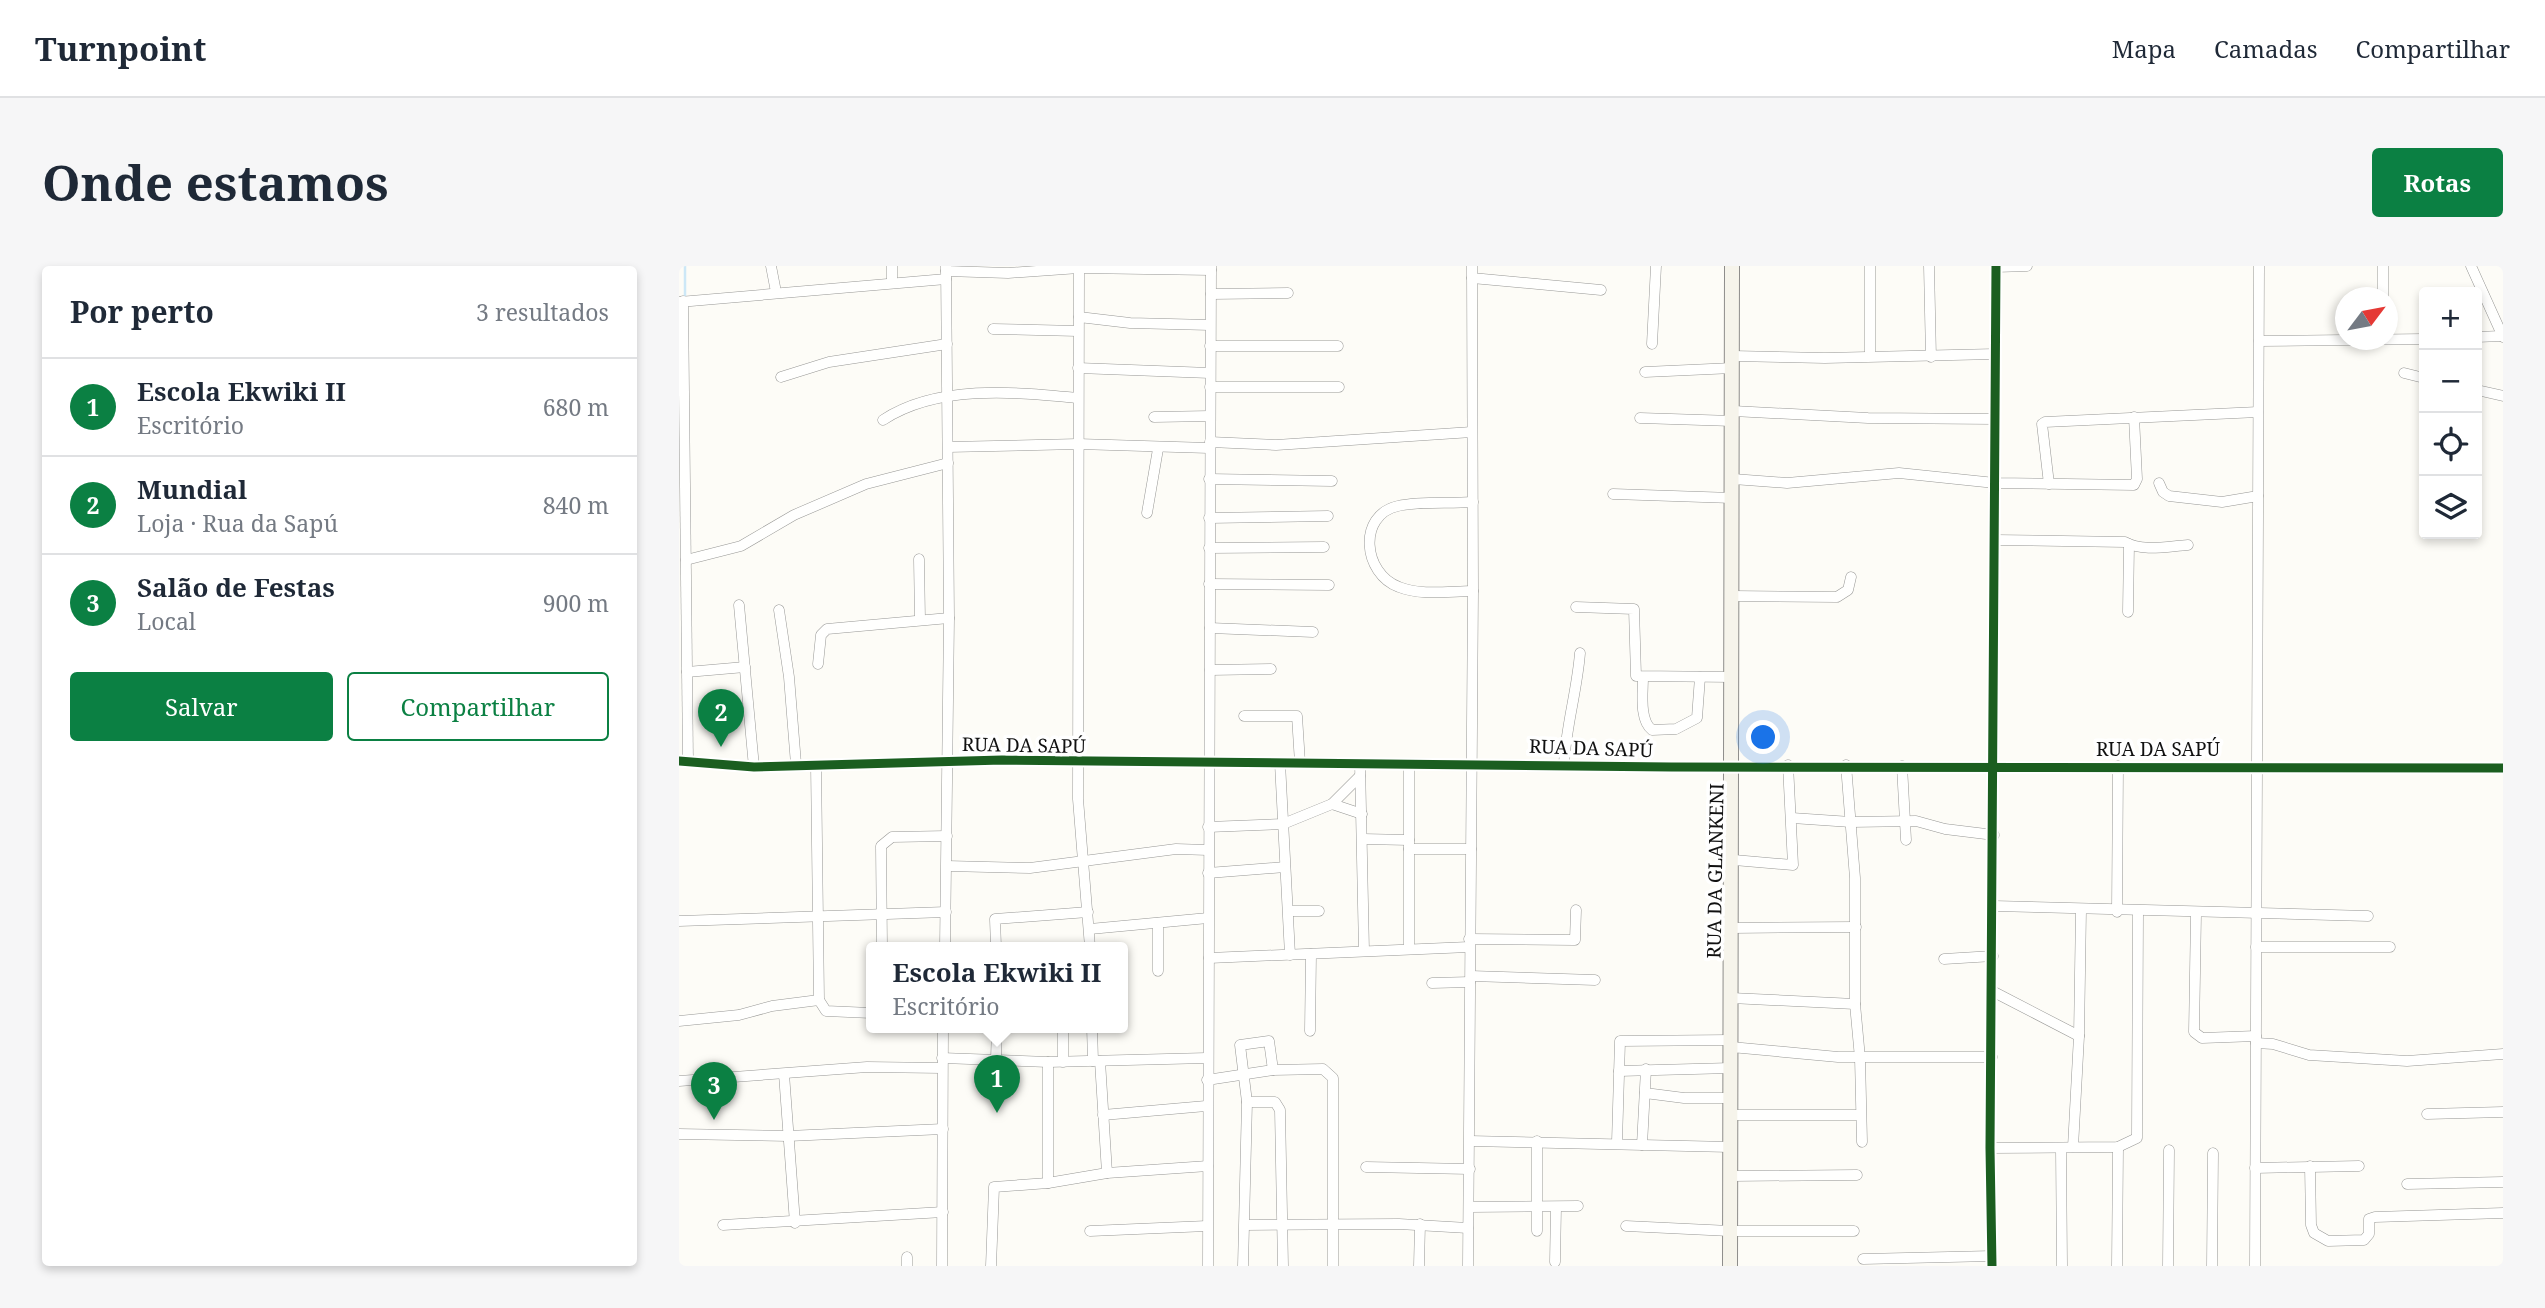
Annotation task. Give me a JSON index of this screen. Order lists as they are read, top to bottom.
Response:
{
  "streets": {
    "street": ["RUA DA SAPÚ", "RUA DA GLANKENI"]
  },
  "crossings": [
    ["RUA DA SAPÚ", "RUA DA GLANKENI"]
  ],
  "north": "top right",
  "page": {
    "header": "Turnpoint",
    "nav": ["Mapa", "Camadas", "Compartilhar"],
    "buttons": [
      "Rotas",
      ["Salvar", "Compartilhar"]
    ],
    "title": "Onde estamos",
    "heading": ["Por perto", "3 resultados"],
    "map_buttons": ["+", "−"],
    "list": [
      {
        "mark": "1",
        "name": "Escola Ekwiki II",
        "note": "Escritório",
        "value": "680 m"
      },
      {
        "mark": "2",
        "name": "Mundial",
        "note": "Loja · Rua da Sapú",
        "value": "840 m"
      },
      {
        "mark": "3",
        "name": "Salão de Festas",
        "note": "Local",
        "value": "900 m"
      }
    ],
    "pins": ["2", "1", "3"],
    "popup": ["Escola Ekwiki II", "Escritório"]
  }
}
